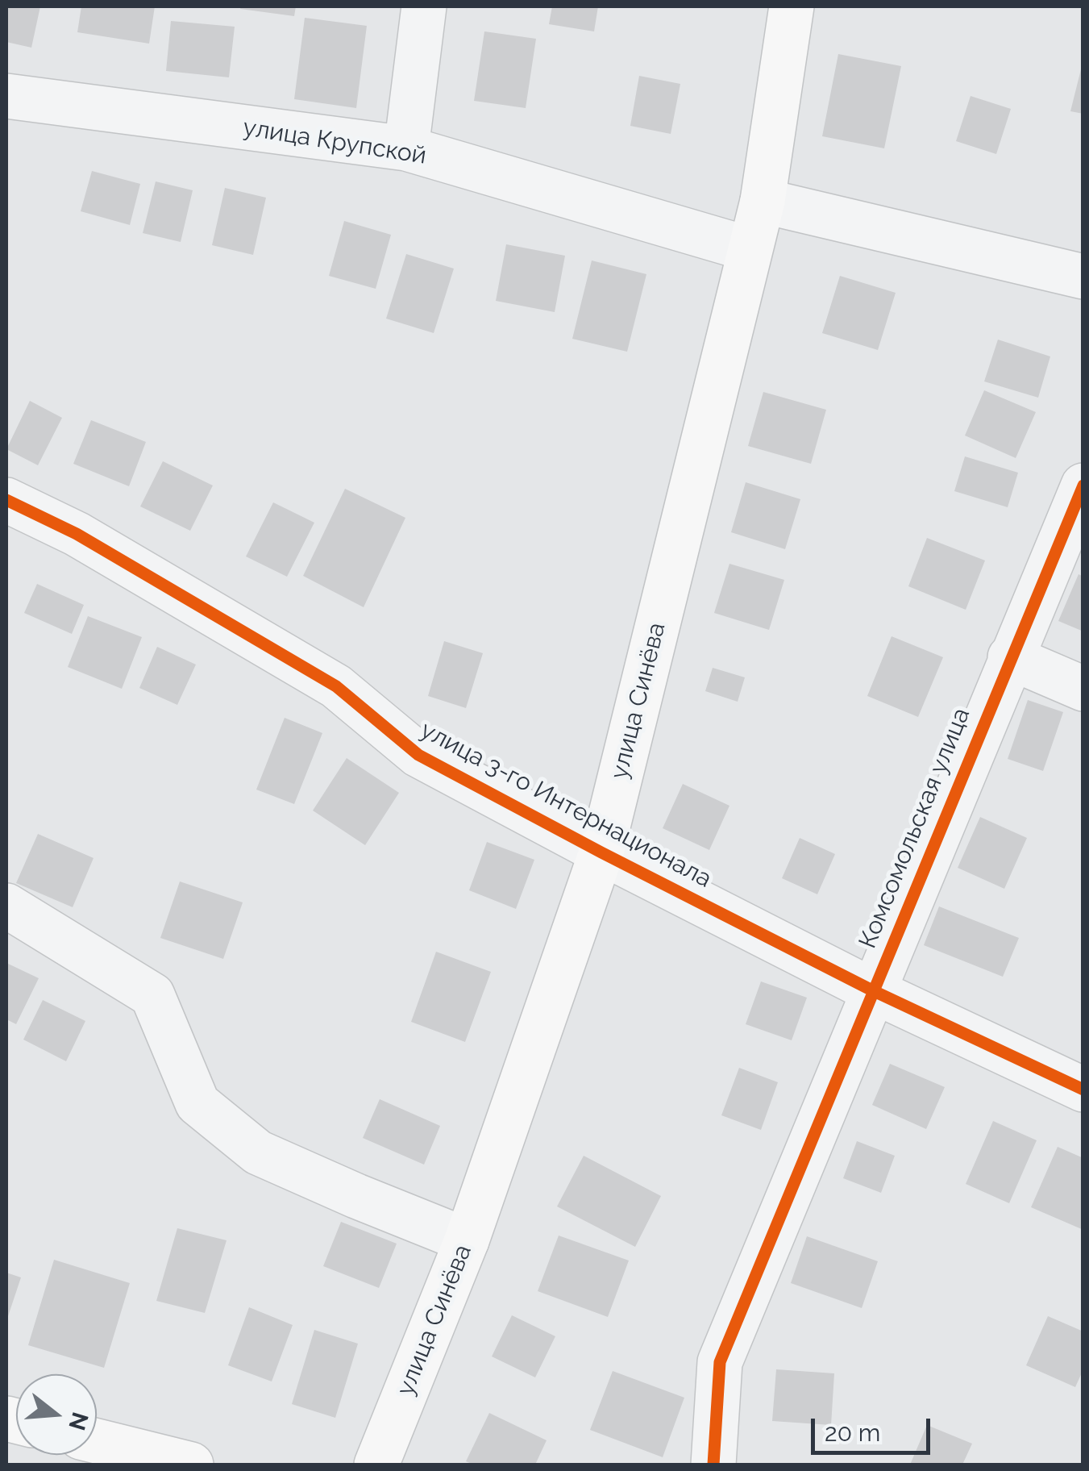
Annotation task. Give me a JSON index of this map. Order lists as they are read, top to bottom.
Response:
{
  "streets": {
    "main road": ["улица Синёва"],
    "street": ["улица Крупской", "улица 3-го Интернационала", "Комсомольская улица"]
  },
  "crossings": [
    ["улица Крупской", "улица Синёва"],
    ["улица Синёва", "улица 3-го Интернационала"],
    ["улица 3-го Интернационала", "Комсомольская улица"]
  ],
  "scale_bar": "20 m",
  "north": "right"
}
